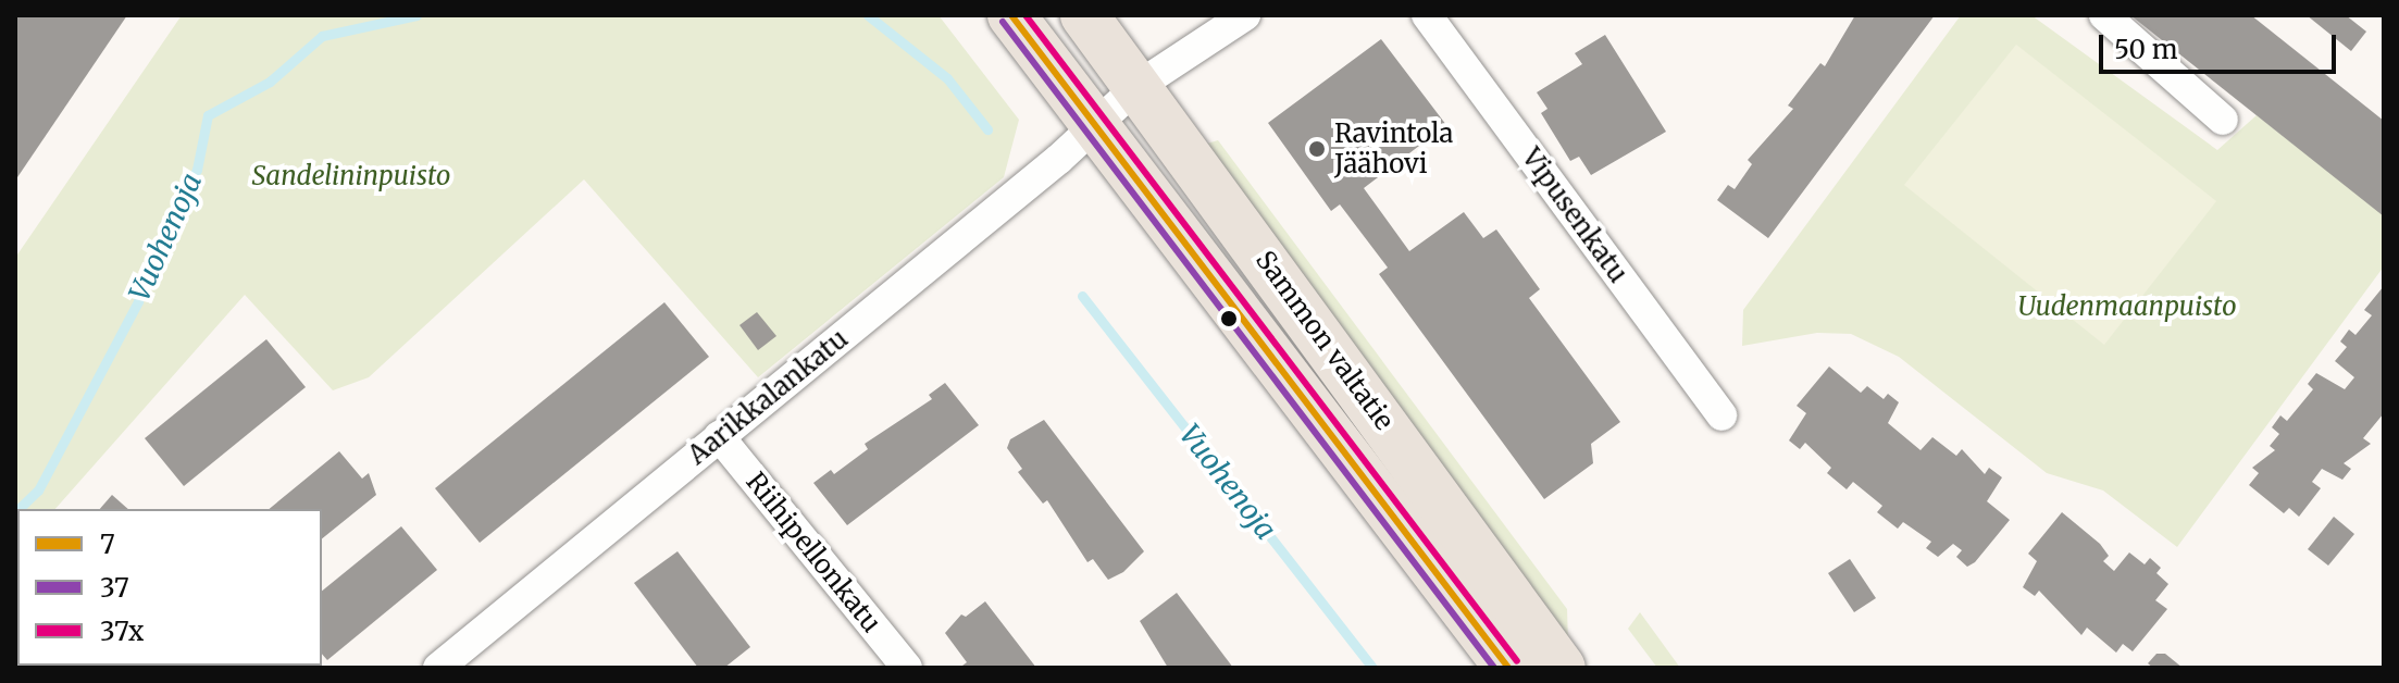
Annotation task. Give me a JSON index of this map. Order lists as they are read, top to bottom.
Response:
{
  "streets": {
    "main road": ["Sammon valtatie"],
    "street": ["Vipusenkatu", "Aarikkalankatu", "Riihipellonkatu"]
  },
  "crossings": [
    ["Sammon valtatie", "Aarikkalankatu"],
    ["Aarikkalankatu", "Riihipellonkatu"]
  ],
  "water": ["Vuohenoja"],
  "parks": ["Sandelininpuisto", "Uudenmaanpuisto"],
  "places": ["Ravintola Jäähovi"],
  "lines": ["transit line 7", "transit line 37x", "transit line 37"],
  "legend": ["7", "37", "37x"],
  "scale_bar": "50 m"
}
